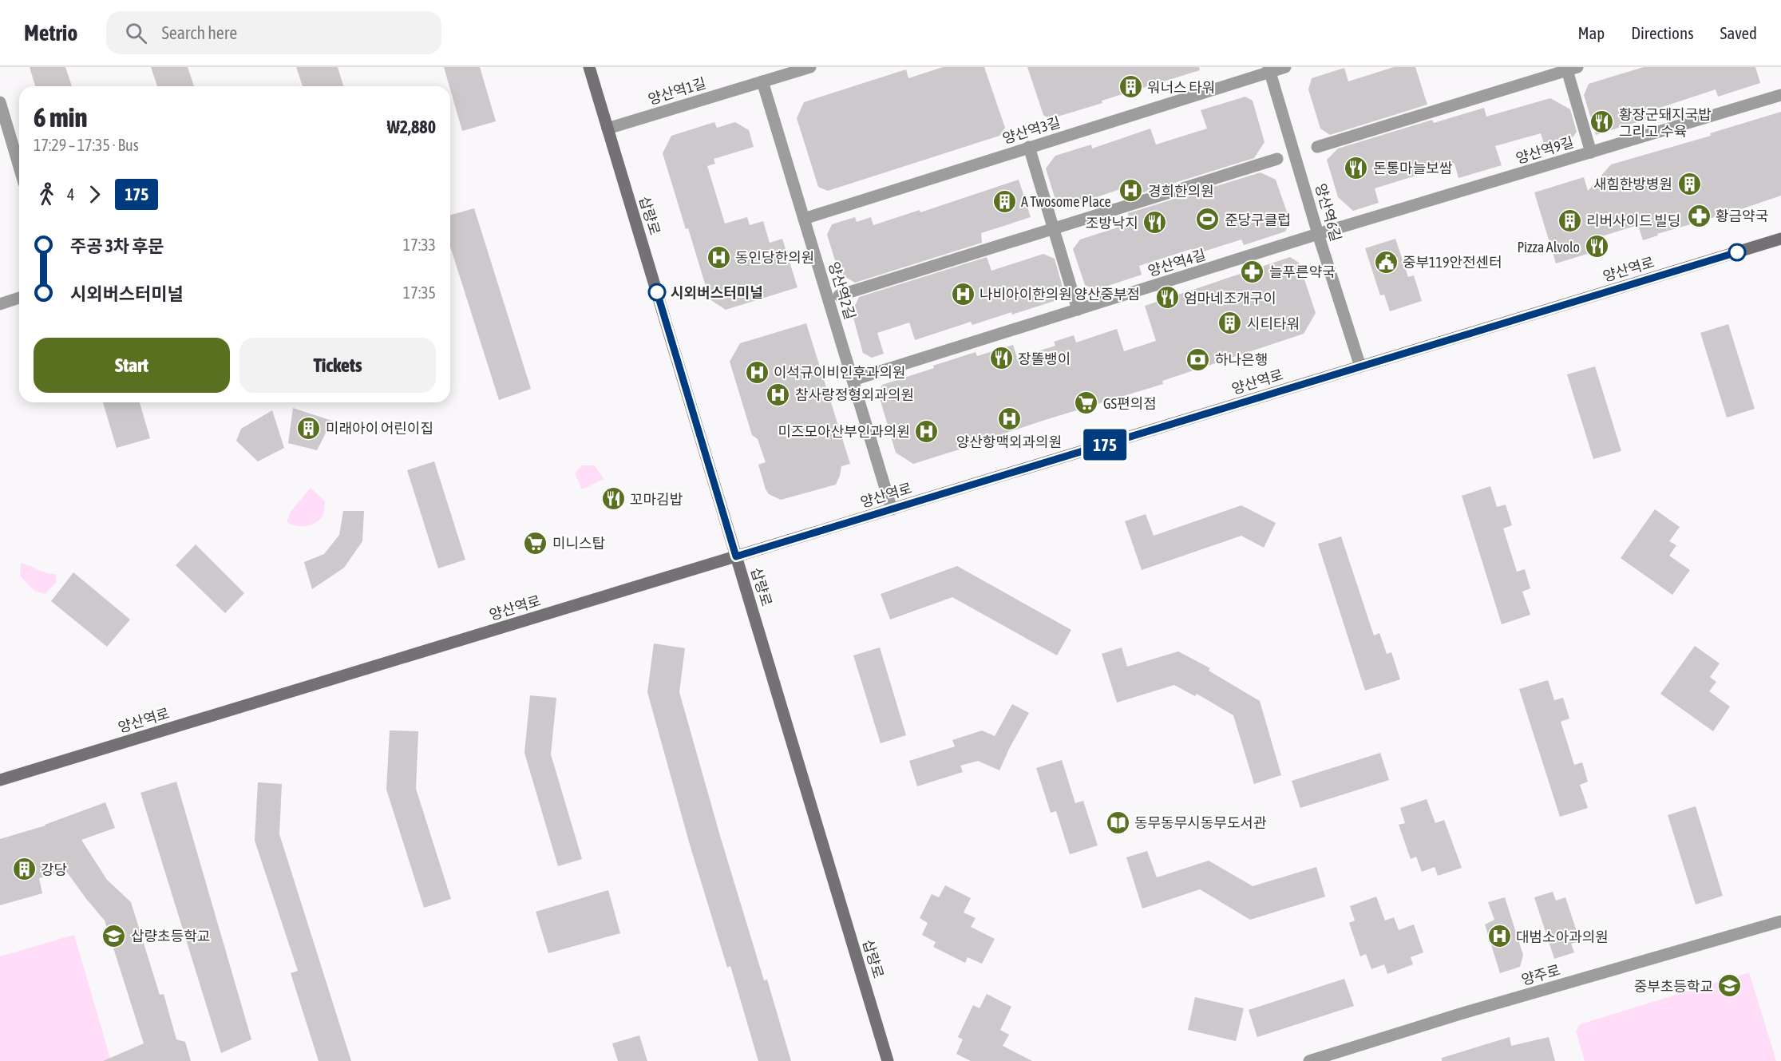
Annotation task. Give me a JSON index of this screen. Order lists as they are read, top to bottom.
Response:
{
  "streets": {
    "street": [
      "양산역1길",
      "양산역3길",
      "양산역9길",
      "양산역6길",
      "삽량로",
      "양산역4길",
      "양산역로",
      "양산역2길",
      "양주로"
    ]
  },
  "crossings": [
    ["양산역1길", "삽량로"],
    ["양산역1길", "양산역2길"],
    ["양산역3길", "양산역6길"],
    ["양산역3길", "양산역2길"],
    ["양산역9길", "양산역6길"],
    ["양산역9길", "양산역4길"],
    ["양산역6길", "양산역4길"],
    ["양산역6길", "양산역로"],
    ["삽량로", "양산역로"],
    ["양산역4길", "양산역2길"],
    ["양산역로", "양산역2길"]
  ],
  "places": {
    "building": [
      "워너스 타워",
      "새힘한방병원",
      "A Twosome Place",
      "리버사이드 빌딩",
      "시티타워",
      "미래아이 어린이집",
      "강당"
    ],
    "restaurant": [
      "황장군돼지국밥 그리고 수육",
      "돈통마늘보쌈",
      "조방낙지",
      "Pizza Alvolo",
      "엄마네조개구이",
      "장똘뱅이",
      "꼬마김밥"
    ],
    "hospital": [
      "경희한의원",
      "동인당한의원",
      "나비아이한의원 양산중부점",
      "이석규이비인후과의원",
      "참사랑정형외과의원",
      "양산항맥외과의원",
      "미즈모아산부인과의원",
      "대범소아과의원"
    ],
    "pharmacy": ["황금약국", "늘푸른약국"],
    "sports": ["준당구클럽"],
    "public building": ["중부119안전센터"],
    "other": ["시외버스터미널"],
    "bank": ["하나은행"],
    "supermarket": ["GS편의점", "미니스탑"],
    "library": ["동무동무시동무도서관"],
    "school or university": ["삽량초등학교", "중부초등학교"]
  },
  "lines": ["bus line 175"],
  "page": {
    "header": "Metrio",
    "search": "Search here",
    "nav": ["Map", "Directions", "Saved"],
    "on_map": "175",
    "heading": ["6 min", "17:29 – 17:35 · Bus", "₩2,880"],
    "legs": ["4", "175"],
    "list": [
      {
        "name": "주공 3차 후문",
        "value": "17:33"
      },
      {
        "name": "시외버스터미널",
        "value": "17:35"
      }
    ],
    "buttons": ["Start", "Tickets"]
  }
}
